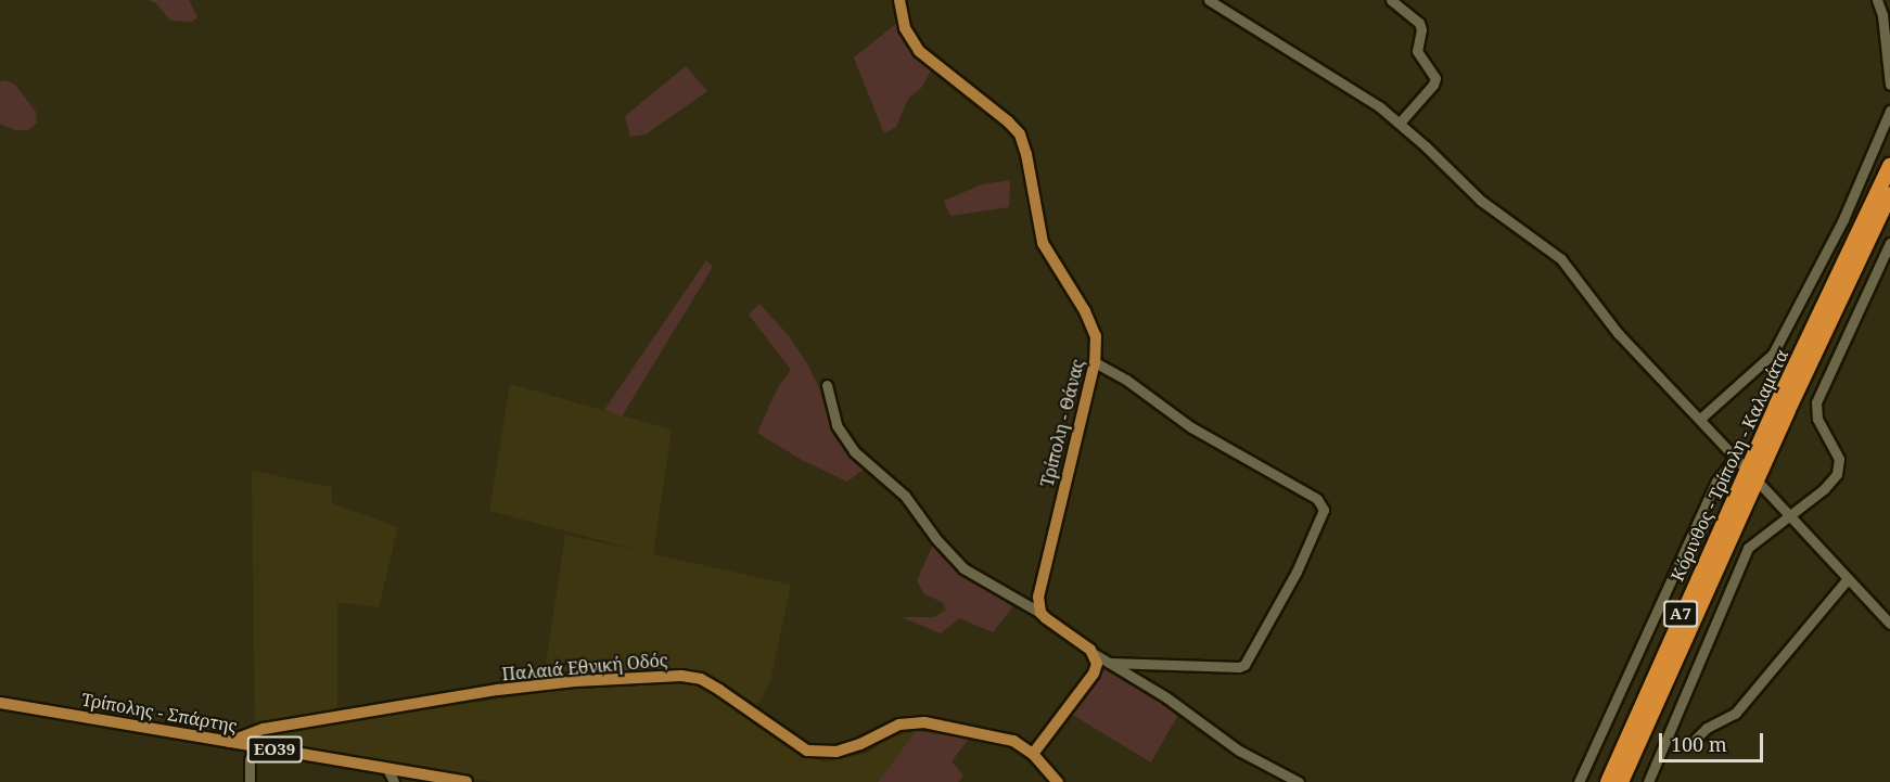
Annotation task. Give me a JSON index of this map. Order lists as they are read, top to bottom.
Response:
{
  "streets": {
    "highway": ["Κόρινθος - Τρίπολη - Καλαμάτα", "Α7"],
    "main road": [
      "Τρίπολη - Θάνας",
      "Παλαιά Εθνική Οδός",
      "Τρίπολης - Σπάρτης",
      "ΕΟ39"
    ]
  },
  "crossings": [
    ["Παλαιά Εθνική Οδός", "Τρίπολης - Σπάρτης"]
  ],
  "scale_bar": "100 m"
}
